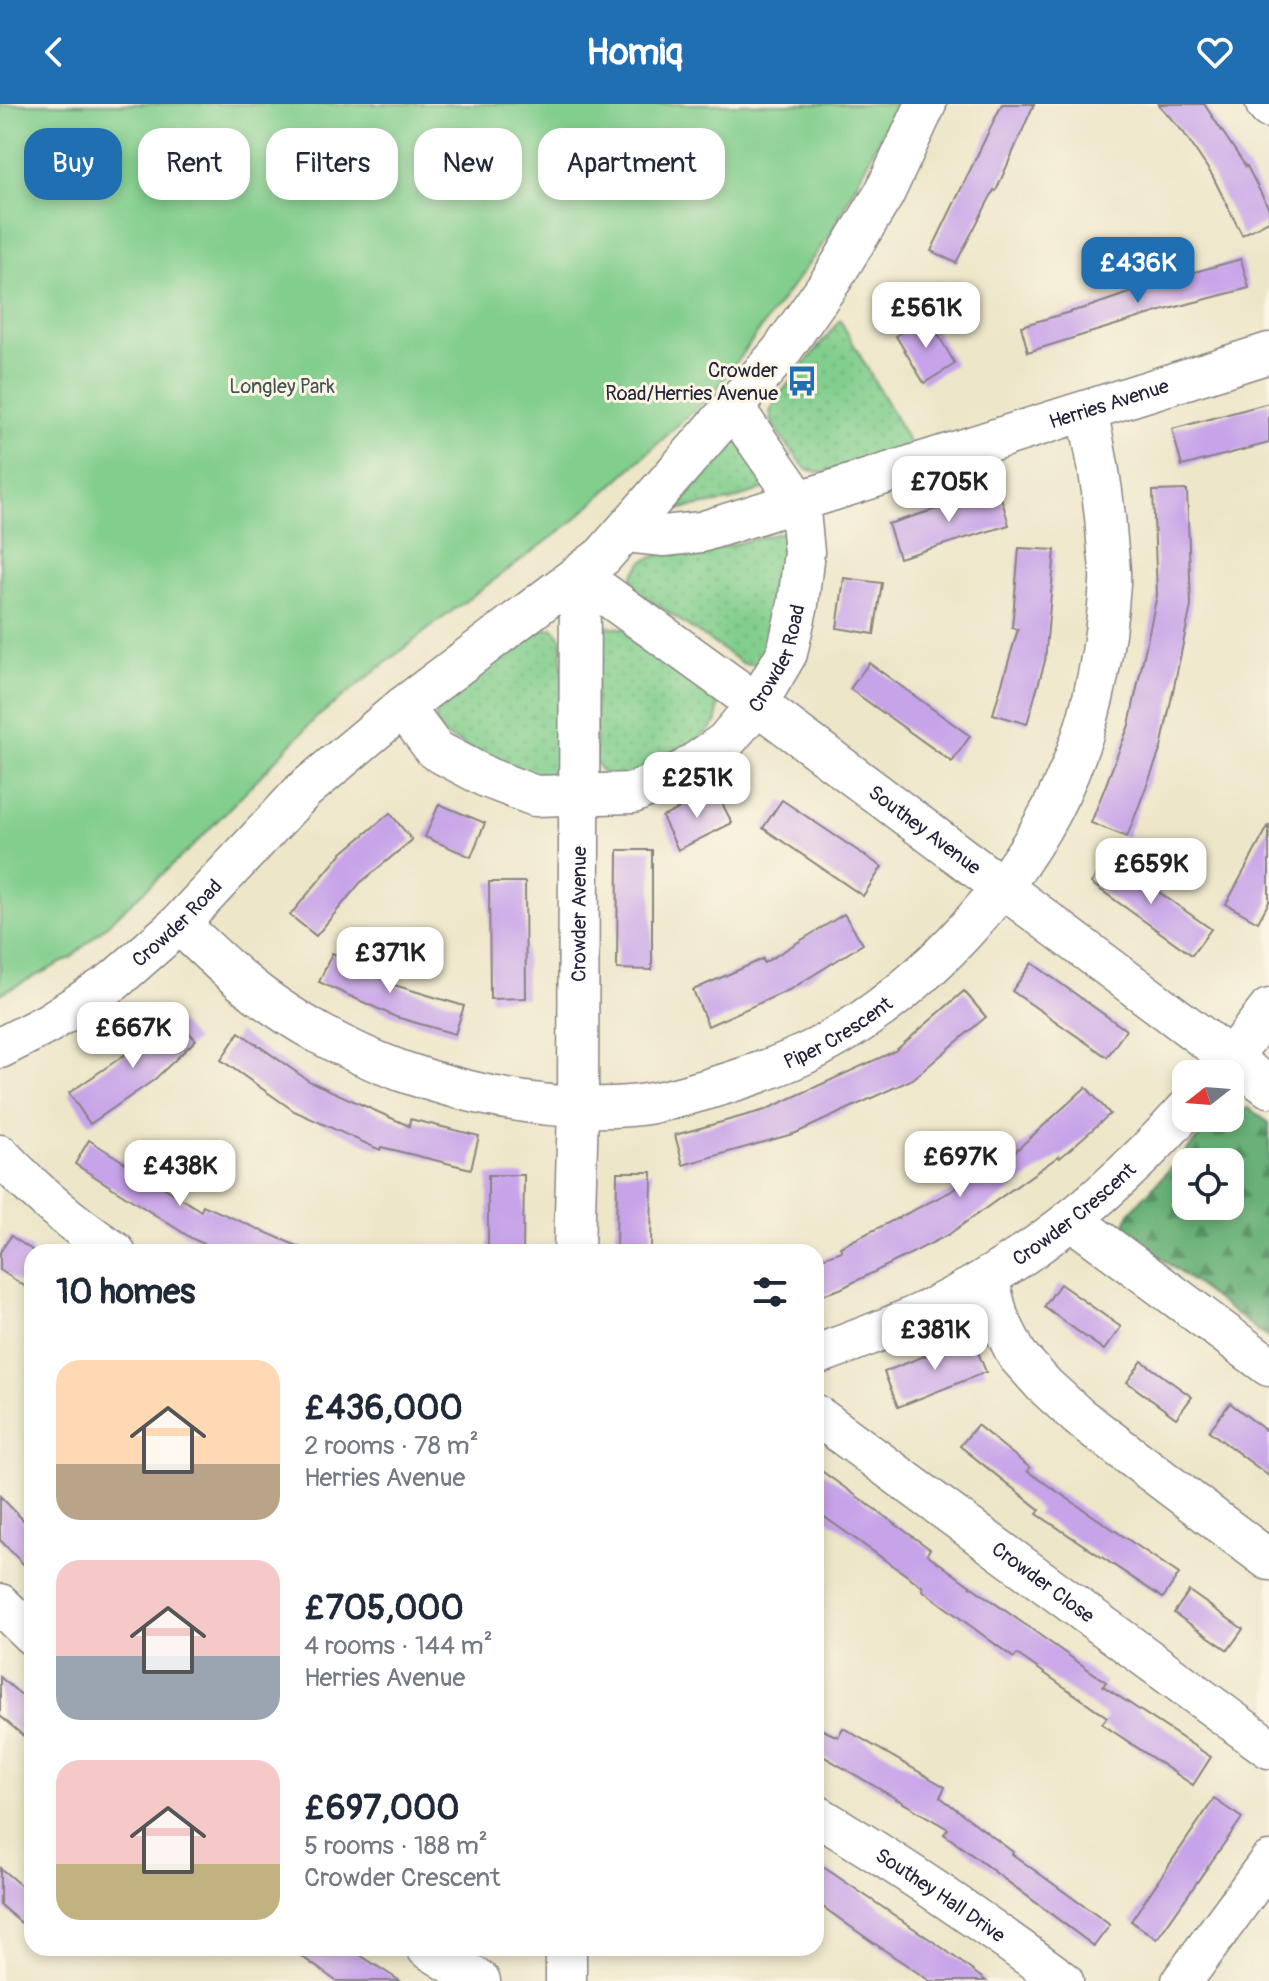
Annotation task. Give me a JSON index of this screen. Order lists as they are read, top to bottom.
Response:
{
  "streets": {
    "street": [
      "Herries Avenue",
      "Crowder Road",
      "Southey Avenue",
      "Crowder Avenue",
      "Piper Crescent",
      "Crowder Crescent",
      "Crowder Close",
      "Southey Hall Drive"
    ]
  },
  "crossings": [
    ["Herries Avenue", "Crowder Road"],
    ["Herries Avenue", "Piper Crescent"],
    ["Crowder Road", "Southey Avenue"],
    ["Crowder Road", "Crowder Avenue"],
    ["Crowder Road", "Piper Crescent"],
    ["Southey Avenue", "Crowder Avenue"],
    ["Southey Avenue", "Piper Crescent"],
    ["Crowder Avenue", "Piper Crescent"]
  ],
  "parks": ["Longley Park"],
  "places": {
    "bus stop": ["Crowder Road/Herries Avenue"]
  },
  "north": "left",
  "page": {
    "header": "Homiq",
    "chip": [
      "Buy",
      "Rent",
      "Filters",
      "New",
      "Apartment"
    ],
    "price": [
      "£436K",
      "£561K",
      "£705K",
      "£251K",
      "£659K",
      "£371K",
      "£667K",
      "£697K",
      "£438K",
      "£381K"
    ],
    "heading": "10 homes",
    "list": [
      {
        "name": "£436,000",
        "note": "2 rooms · 78 m² · Herries Avenue"
      },
      {
        "name": "£705,000",
        "note": "4 rooms · 144 m² · Herries Avenue"
      },
      {
        "name": "£697,000",
        "note": "5 rooms · 188 m² · Crowder Crescent"
      }
    ]
  }
}
